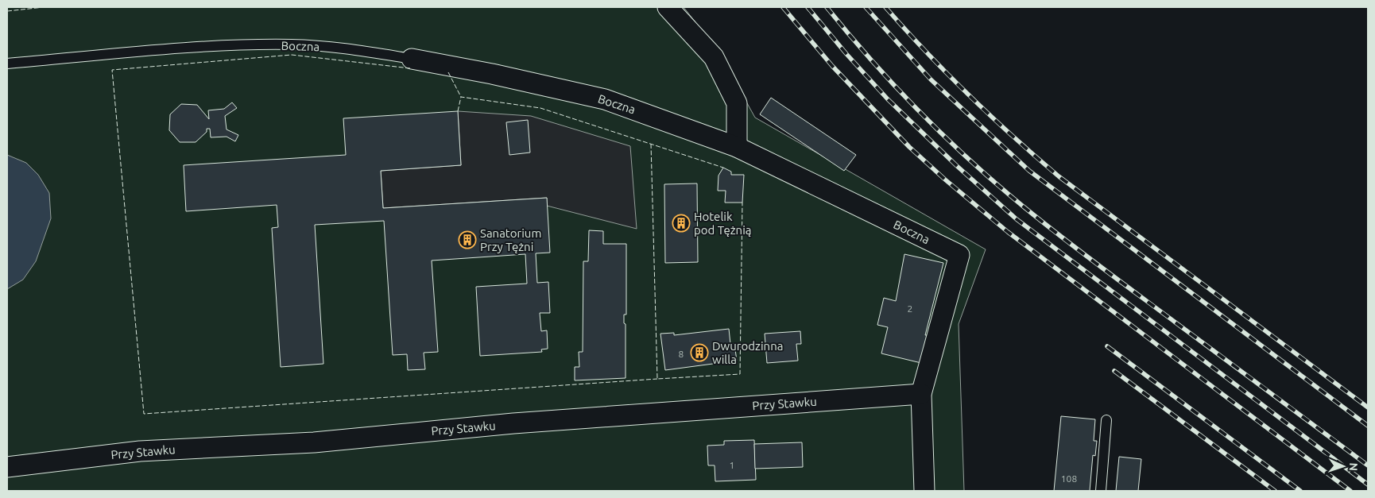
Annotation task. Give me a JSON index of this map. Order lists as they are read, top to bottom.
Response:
{
  "streets": {
    "street": ["Boczna", "Przy Stawku"]
  },
  "crossings": [
    ["Boczna", "Przy Stawku"]
  ],
  "places": {
    "building": ["Hotelik pod Tężnią", "Sanatorium Przy Tężni", "Dwurodzinna willa"]
  },
  "house_numbers": [
    "2",
    "8",
    "1",
    "108"
  ],
  "north": "right"
}
